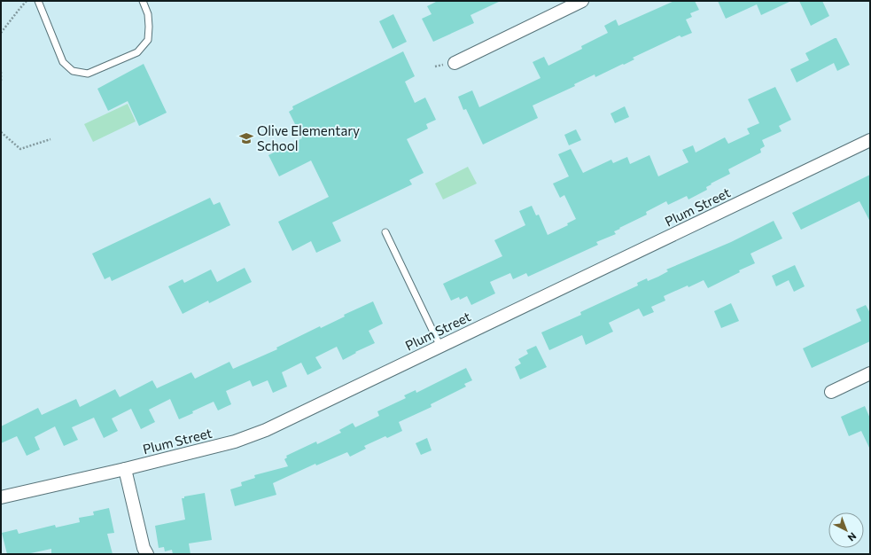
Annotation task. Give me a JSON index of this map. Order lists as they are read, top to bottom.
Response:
{
  "streets": {
    "street": ["Plum Street"]
  },
  "places": {
    "school or university": ["Olive Elementary School"]
  },
  "north": "bottom right"
}
